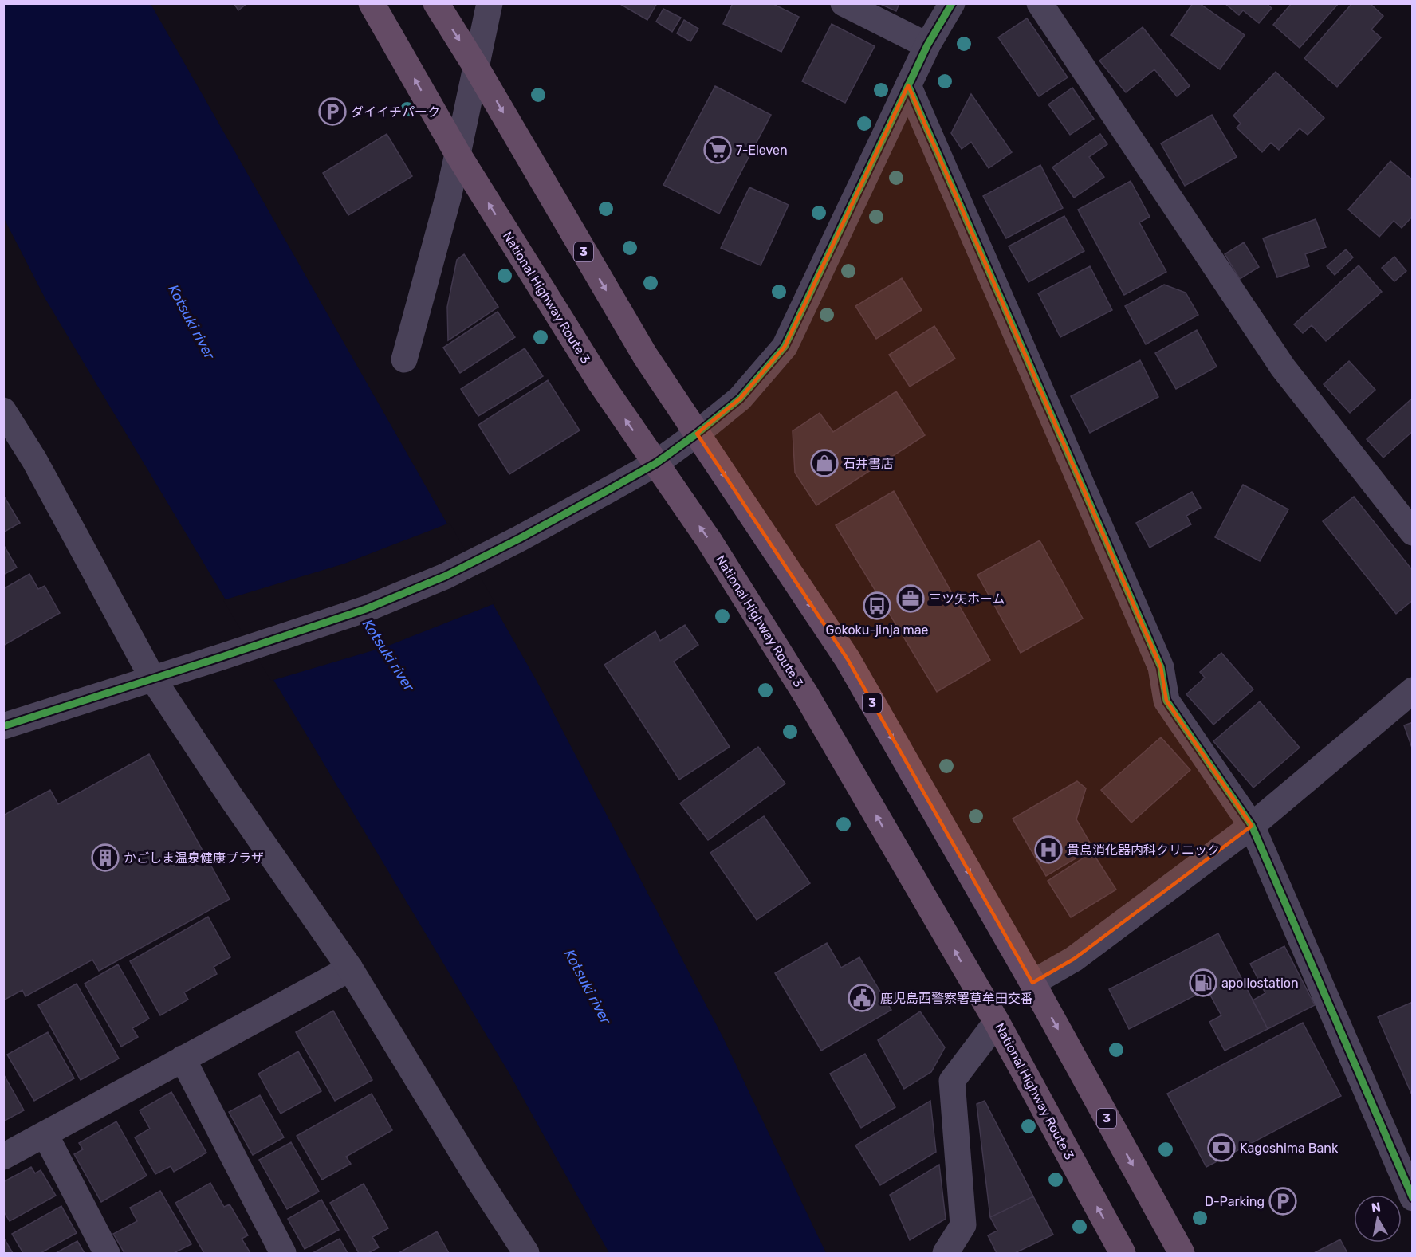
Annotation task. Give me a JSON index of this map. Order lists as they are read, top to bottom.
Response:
{
  "streets": {
    "highway": ["3", "National Highway Route 3"]
  },
  "water": ["Kotsuki river"],
  "places": {
    "parking": ["ダイイチパーク", "D-Parking"],
    "supermarket": ["7-Eleven"],
    "shop": ["石井書店"],
    "office": ["三ツ矢ホーム"],
    "bus stop": ["Gokoku-jinja mae"],
    "hospital": ["貴島消化器内科クリニック"],
    "building": ["かごしま温泉健康プラザ"],
    "fuel station": ["apollostation"],
    "public building": ["鹿児島西警察署草牟田交番"],
    "bank": ["Kagoshima Bank"]
  },
  "north": "top"
}
